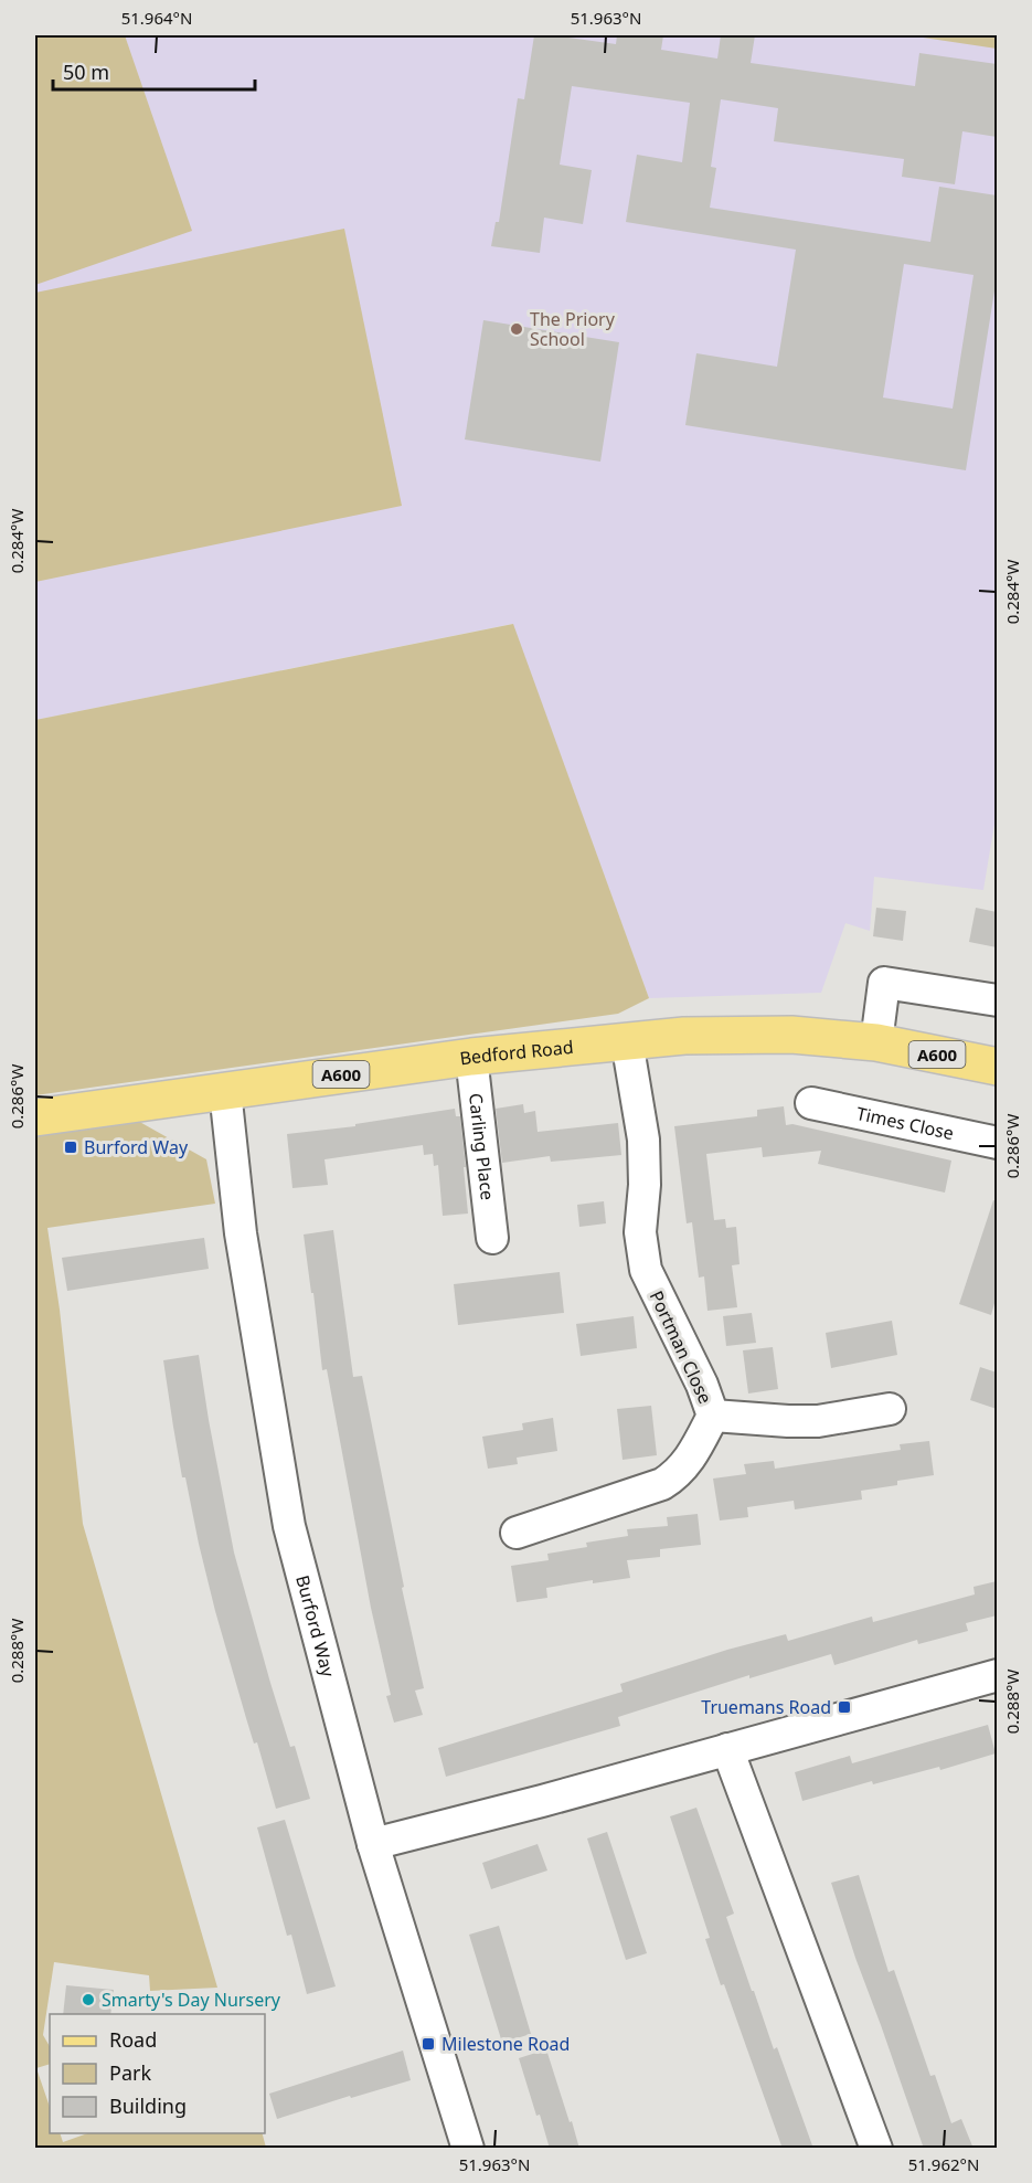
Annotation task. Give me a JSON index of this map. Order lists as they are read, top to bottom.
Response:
{
  "streets": {
    "main road": ["Bedford Road", "A600"],
    "street": [
      "Times Close",
      "Carling Place",
      "Portman Close",
      "Burford Way"
    ]
  },
  "crossings": [
    ["Bedford Road", "Carling Place"],
    ["Bedford Road", "Portman Close"],
    ["Bedford Road", "Burford Way"]
  ],
  "places": {
    "other": ["The Priory School", "Smarty's Day Nursery"],
    "transit": ["Burford Way", "Truemans Road", "Milestone Road"]
  },
  "legend": ["Road", "Park", "Building"],
  "scale_bar": "50 m",
  "coordinates": [
    "51.964°N",
    "51.963°N",
    "0.284°W",
    "0.286°W",
    "0.288°W",
    "51.962°N"
  ]
}
